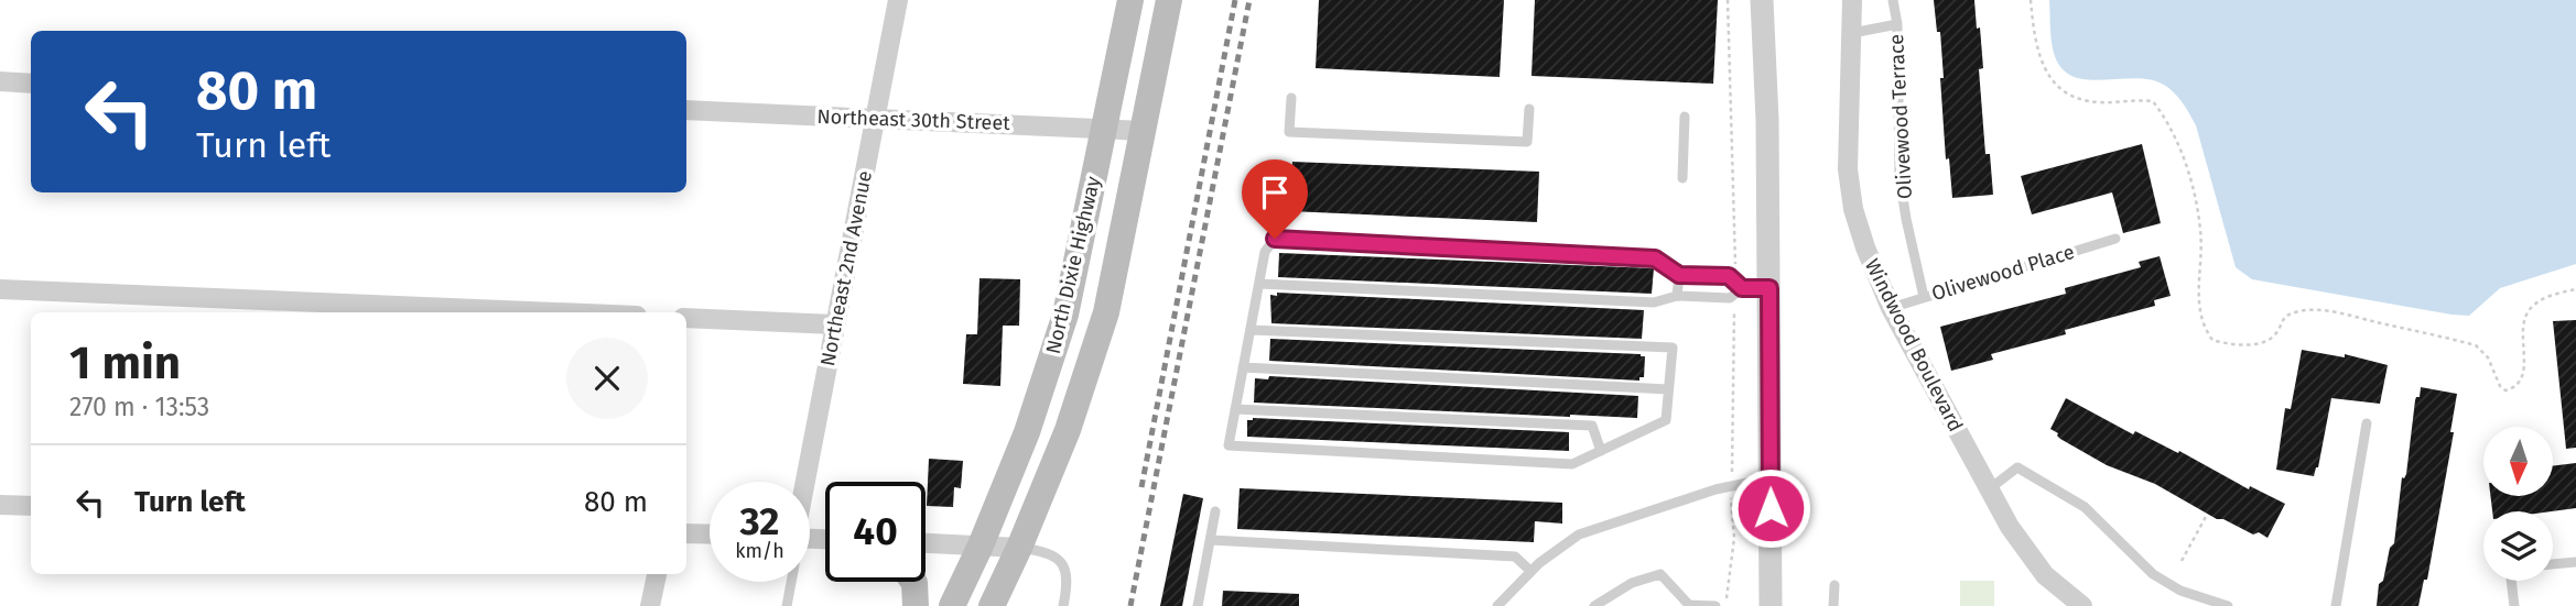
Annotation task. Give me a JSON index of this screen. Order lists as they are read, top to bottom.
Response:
{
  "streets": {
    "main road": ["North Dixie Highway"],
    "street": ["Northeast 30th Street", "Northeast 2nd Avenue", "Windwood Boulevard"],
    "lane": ["Olivewood Terrace", "Olivewood Place"]
  },
  "crossings": [
    ["Olivewood Terrace", "Olivewood Place"],
    ["Olivewood Terrace", "Windwood Boulevard"],
    ["Northeast 30th Street", "North Dixie Highway"],
    ["Northeast 30th Street", "Northeast 2nd Avenue"],
    ["Olivewood Place", "Windwood Boulevard"]
  ],
  "north": "bottom",
  "page": {
    "turn": ["80 m", "Turn left"],
    "heading": ["1 min", "270 m · 13:53"],
    "list": [
      {
        "name": "Turn left",
        "value": "80 m"
      }
    ],
    "speed": "32 km/h",
    "limit": "40"
  }
}
